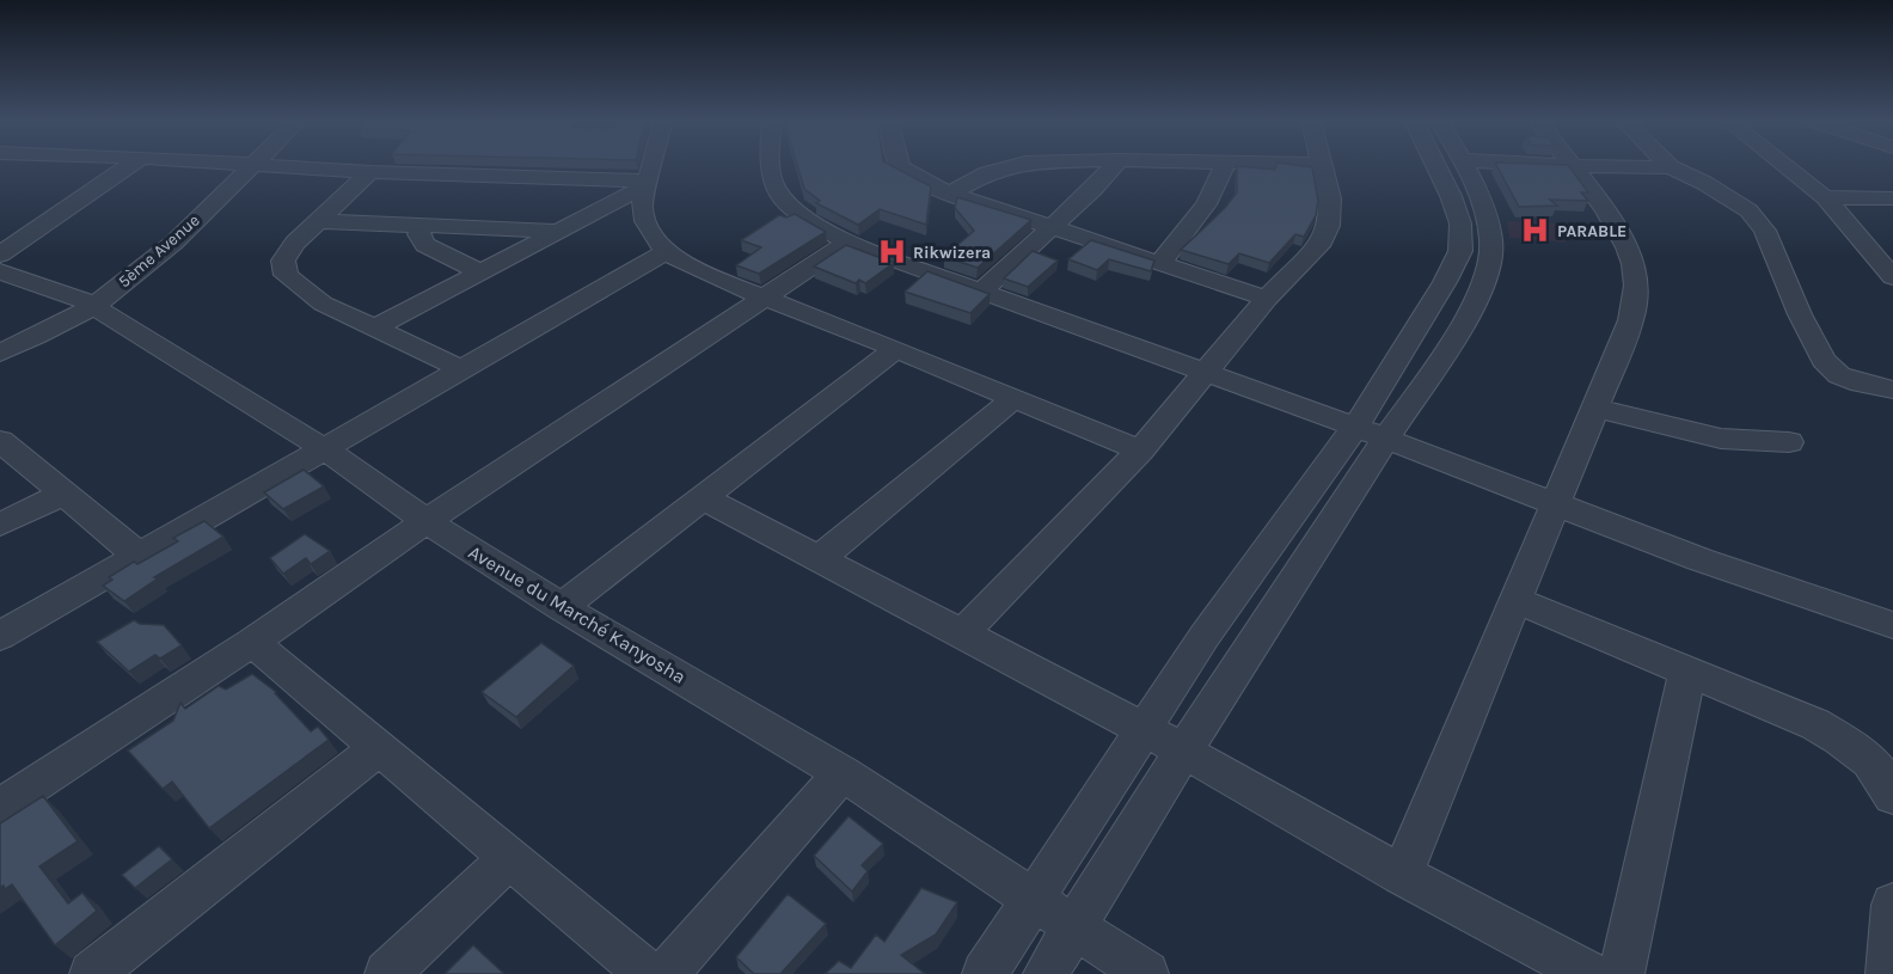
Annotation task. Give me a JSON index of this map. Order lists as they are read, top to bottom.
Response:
{
  "streets": {
    "street": ["5ème Avenue", "Avenue du Marché Kanyosha"]
  },
  "crossings": [
    ["5ème Avenue", "Avenue du Marché Kanyosha"]
  ],
  "places": {
    "hospital": ["PARABLE", "Rikwizera"]
  }
}
